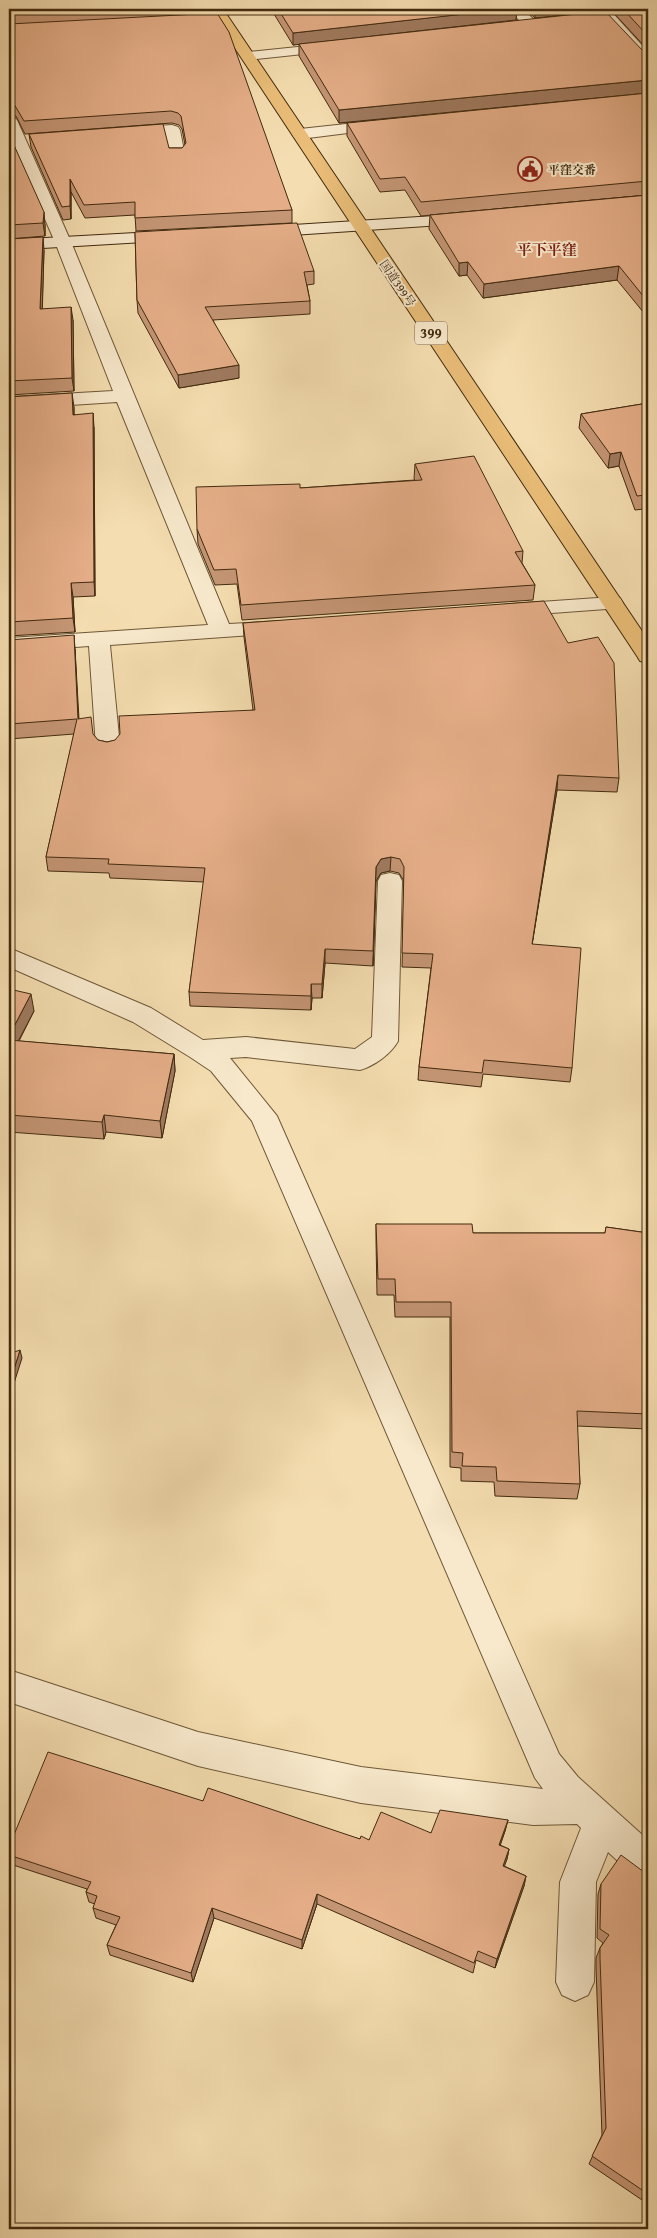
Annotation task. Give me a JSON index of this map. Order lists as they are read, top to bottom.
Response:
{
  "streets": {
    "highway": ["国道399号", "399"]
  },
  "districts": ["平下平窪"],
  "places": {
    "public building": ["平窪交番"]
  }
}
